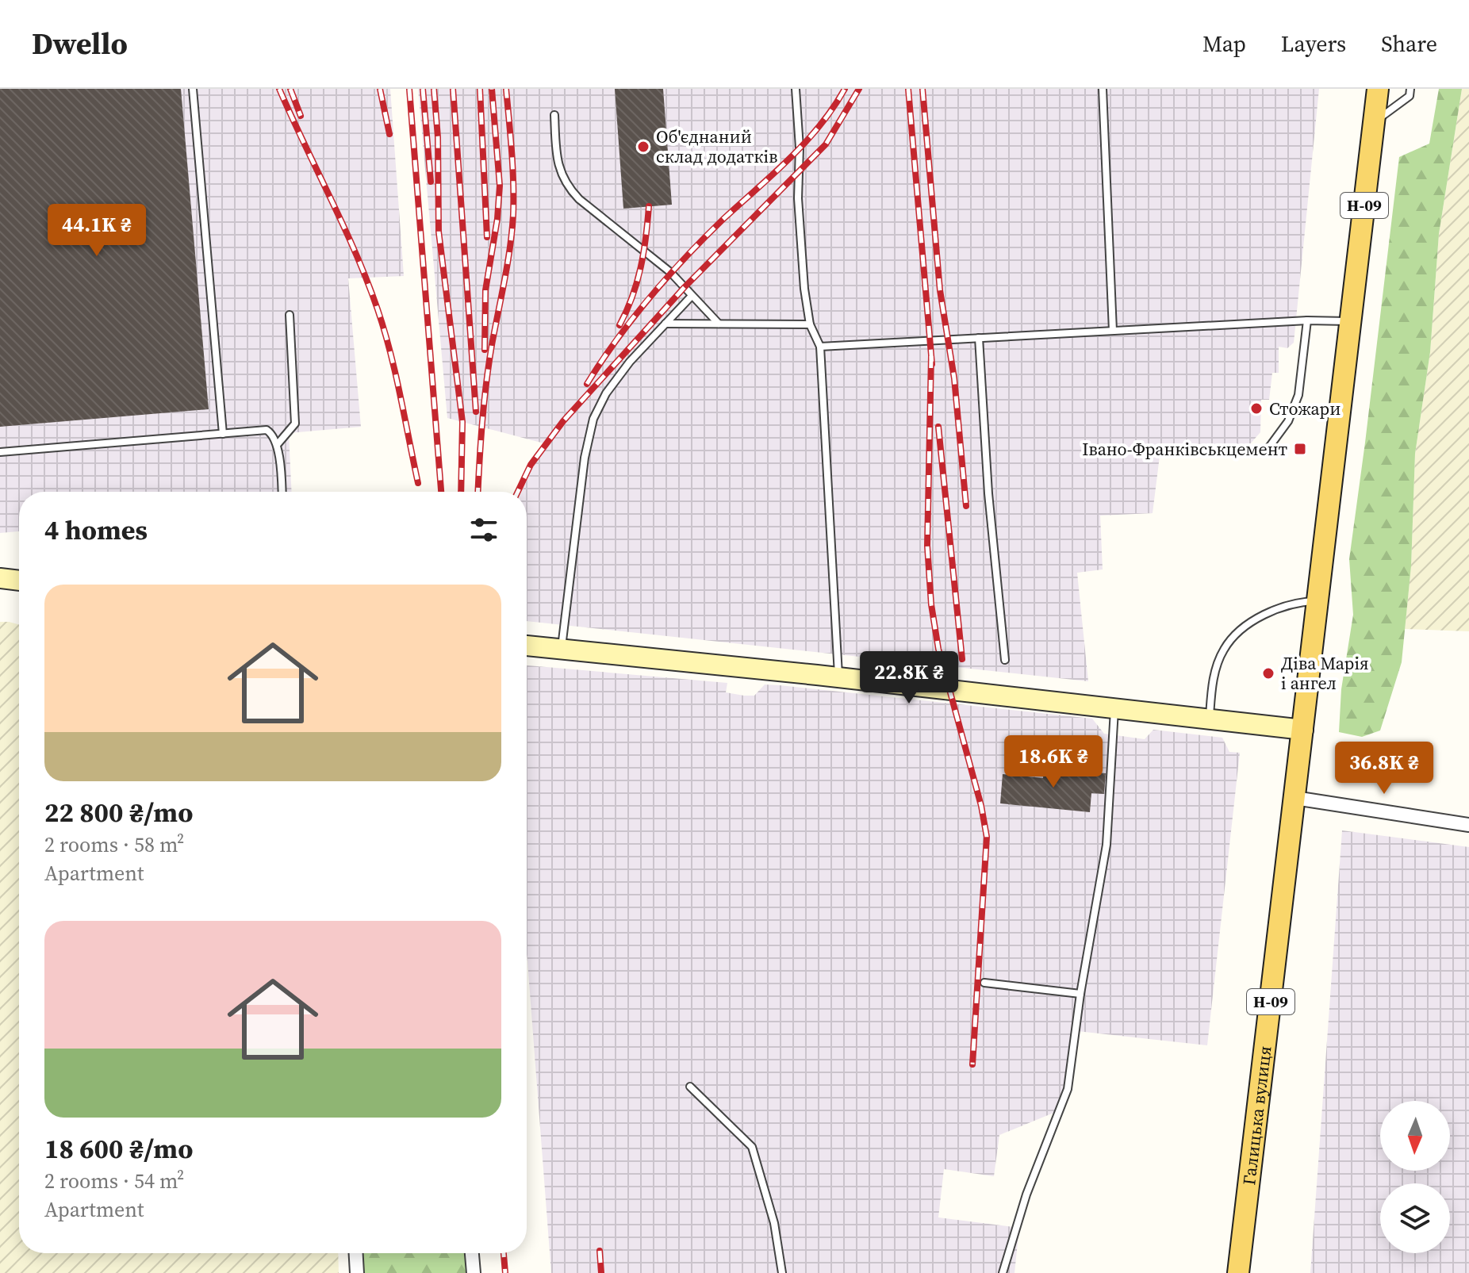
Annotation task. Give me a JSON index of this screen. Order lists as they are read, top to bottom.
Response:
{
  "streets": {
    "main road": ["Н-09", "Галицька вулиця"]
  },
  "crossings": [
    ["Н-09", "Галицька вулиця"]
  ],
  "places": {
    "other": ["Об'єднаний склад додатків", "Стожари", "Діва Марія і ангел"],
    "transit": ["Івано-Франківськцемент"]
  },
  "north": "bottom",
  "page": {
    "header": "Dwello",
    "nav": ["Map", "Layers", "Share"],
    "price": [
      "44.1K ₴",
      "22.8K ₴",
      "18.6K ₴",
      "36.8K ₴"
    ],
    "heading": "4 homes",
    "list": [
      {
        "name": "22 800 ₴/mo",
        "note": "2 rooms · 58 m² · Apartment"
      },
      {
        "name": "18 600 ₴/mo",
        "note": "2 rooms · 54 m² · Apartment"
      }
    ]
  }
}
